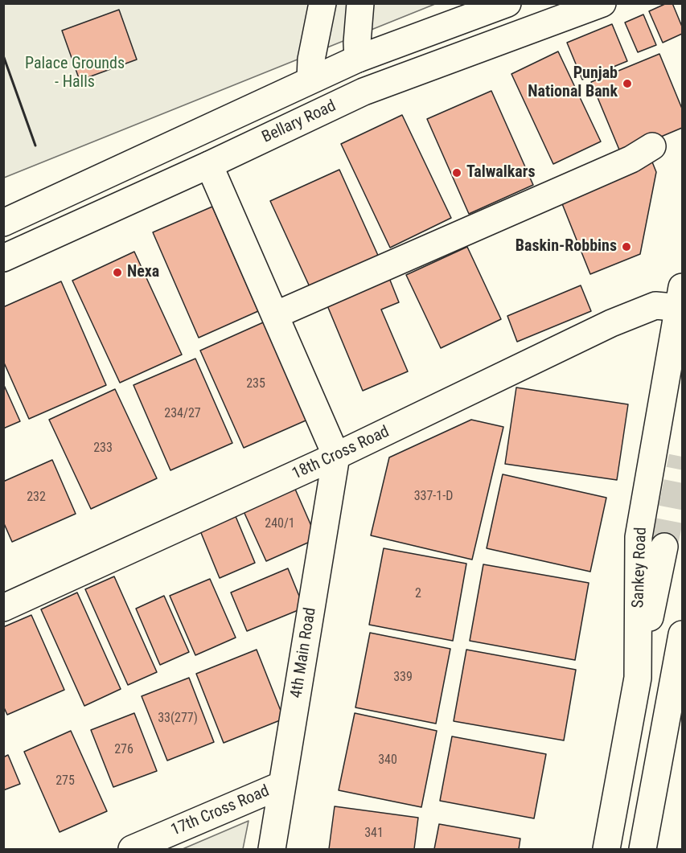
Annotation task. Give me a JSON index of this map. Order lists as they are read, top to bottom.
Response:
{
  "streets": {
    "main road": [
      "Bellary Road",
      "18th Cross Road",
      "Sankey Road",
      "4th Main Road",
      "17th Cross Road"
    ]
  },
  "crossings": [
    ["18th Cross Road", "Sankey Road"],
    ["18th Cross Road", "4th Main Road"],
    ["4th Main Road", "17th Cross Road"]
  ],
  "parks": ["Palace Grounds - Halls"],
  "places": [
    "Punjab National Bank",
    "Talwalkars",
    "Baskin-Robbins",
    "Nexa"
  ],
  "house_numbers": [
    "235",
    "234/27",
    "233",
    "337-1-D",
    "232",
    "240/1",
    "2",
    "339",
    "33(277)",
    "276",
    "340",
    "275",
    "341"
  ]
}
